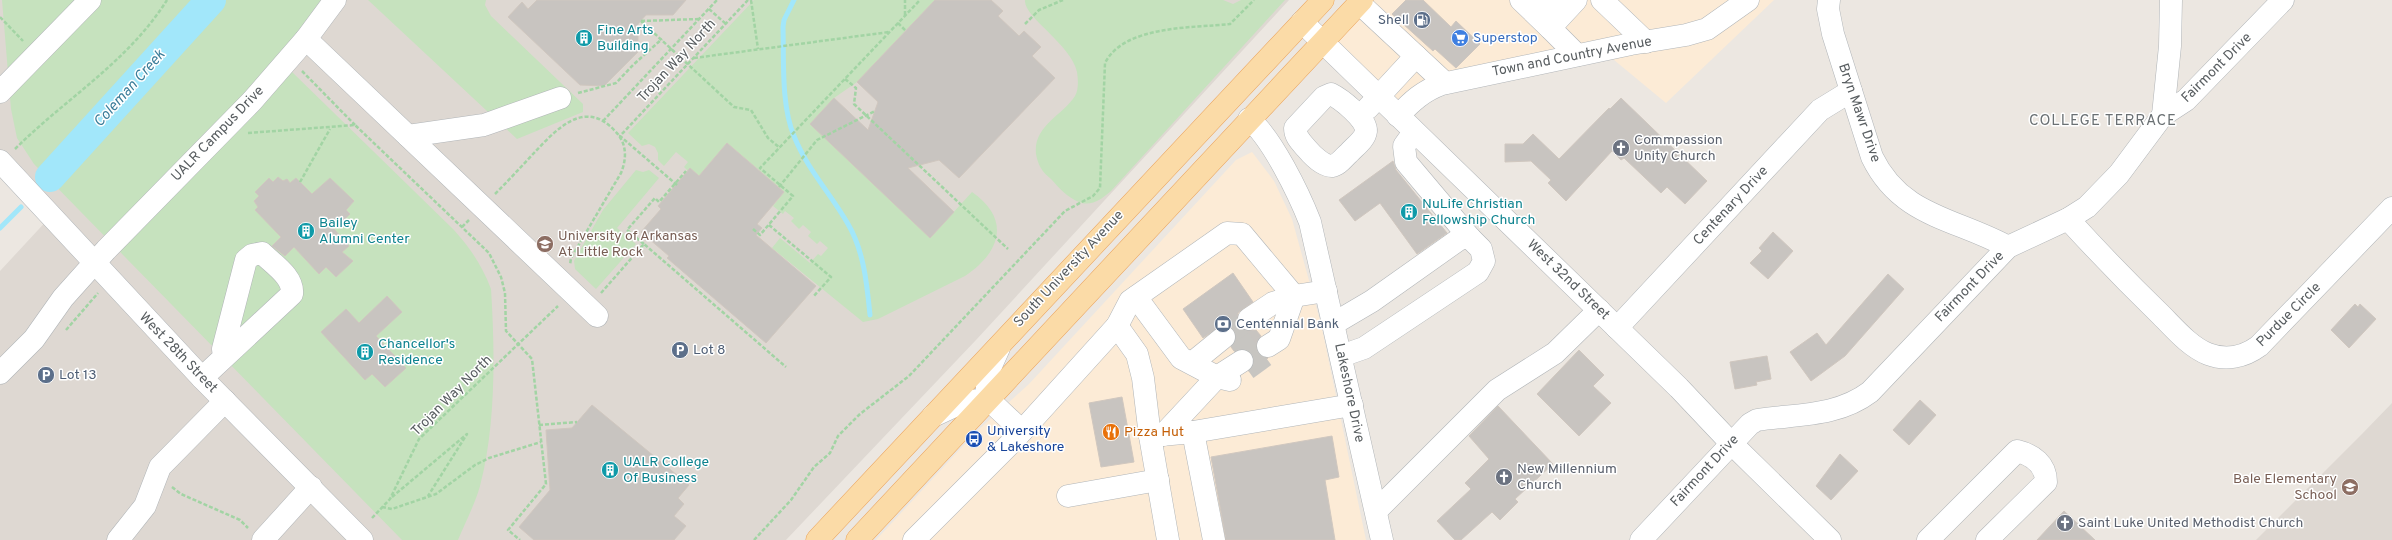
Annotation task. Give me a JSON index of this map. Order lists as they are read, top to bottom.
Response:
{
  "streets": {
    "main road": ["South University Avenue"],
    "street": [
      "Town and Country Avenue",
      "Fairmont Drive",
      "Bryn Mawr Drive",
      "UALR Campus Drive",
      "Centenary Drive",
      "West 32nd Street",
      "Purdue Circle",
      "West 28th Street",
      "Lakeshore Drive"
    ],
    "path": ["Trojan Way North"]
  },
  "crossings": [
    ["Town and Country Avenue", "West 32nd Street"],
    ["Fairmont Drive", "Bryn Mawr Drive"],
    ["Fairmont Drive", "West 32nd Street"],
    ["Fairmont Drive", "Purdue Circle"],
    ["Bryn Mawr Drive", "Centenary Drive"],
    ["UALR Campus Drive", "West 28th Street"],
    ["Centenary Drive", "West 32nd Street"],
    ["South University Avenue", "West 32nd Street"]
  ],
  "districts": ["COLLEGE TERRACE"],
  "water": ["Coleman Creek"],
  "places": {
    "fuel station": ["Shell"],
    "building": [
      "Fine Arts Building",
      "NuLife Christian Fellowship Church",
      "Bailey Alumni Center",
      "Chancellor's Residence",
      "UALR College Of Business"
    ],
    "supermarket": ["Superstop"],
    "church": ["Commpassion Unity Church", "New Millennium Church", "Saint Luke United Methodist Church"],
    "school or university": ["University of Arkansas At Little Rock", "Bale Elementary School"],
    "bank": ["Centennial Bank"],
    "parking": ["Lot 8", "Lot 13"],
    "restaurant": ["Pizza Hut"],
    "bus stop": ["University & Lakeshore"]
  }
}
